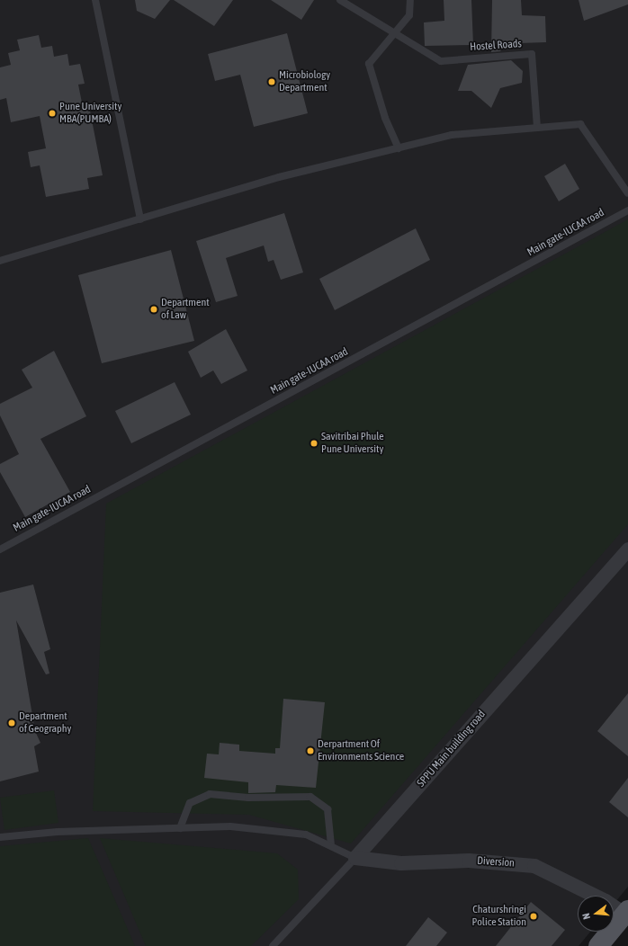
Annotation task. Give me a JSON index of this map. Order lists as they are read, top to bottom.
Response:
{
  "streets": {
    "street": ["SPPU Main building road", "Diversion"],
    "lane": ["Hostel Roads", "Main gate-IUCAA road"]
  },
  "crossings": [
    ["SPPU Main building road", "Diversion"]
  ],
  "places": [
    "Microbiology Department",
    "Pune University MBA(PUMBA)",
    "Department of Law",
    "Savitribai Phule Pune University",
    "Department of Geography",
    "Derpartment Of Environments Science",
    "Chaturshringi Police Station"
  ],
  "north": "left"
}
